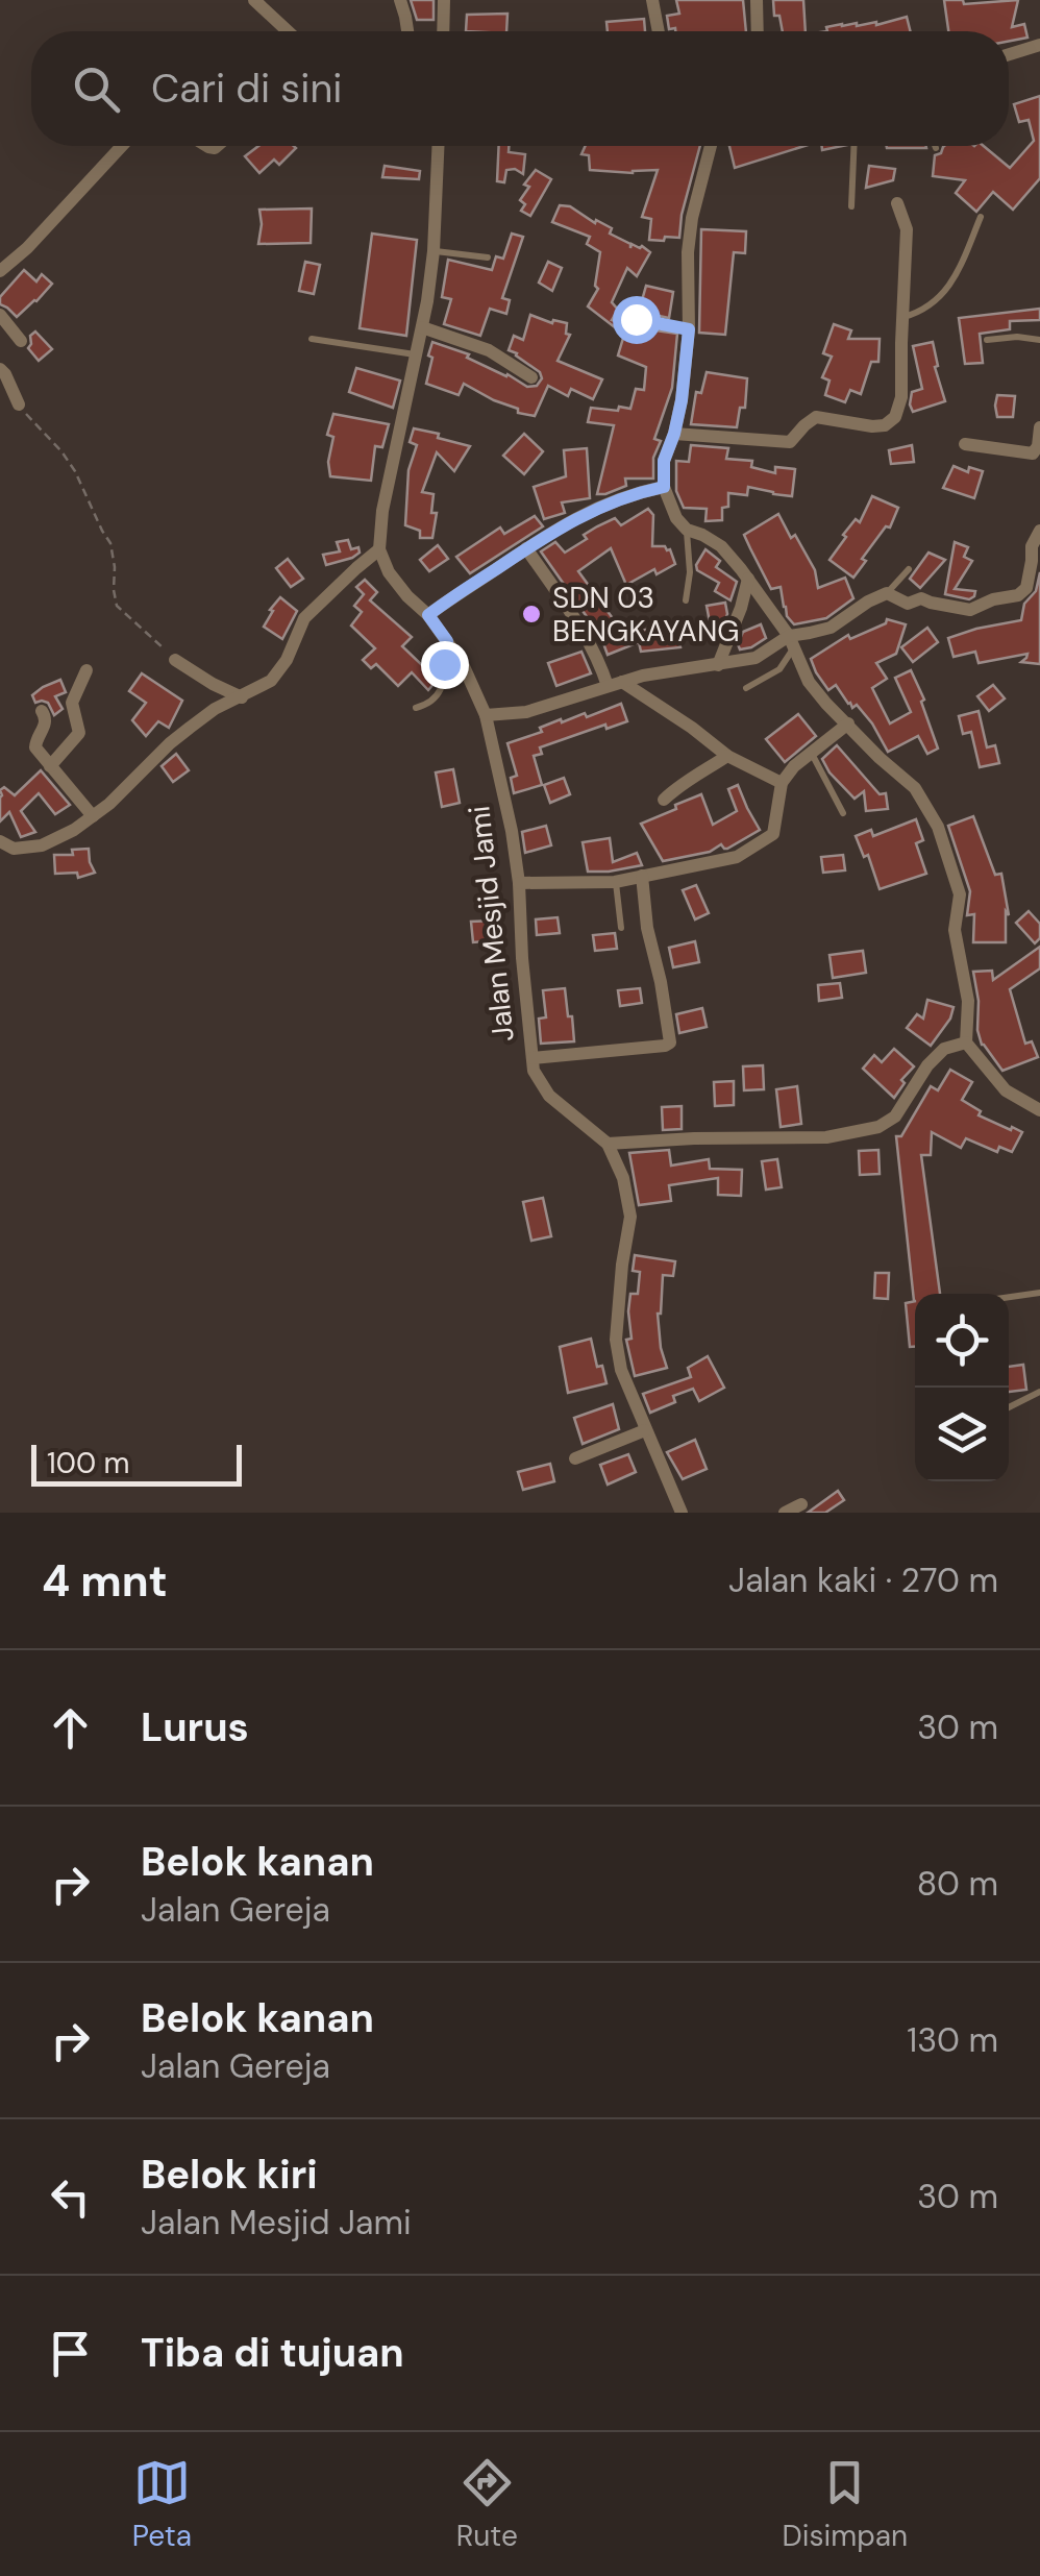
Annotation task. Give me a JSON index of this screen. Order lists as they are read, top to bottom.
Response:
{
  "streets": {
    "street": ["Jalan Mesjid Jami"]
  },
  "places": ["SDN 03 BENGKAYANG"],
  "scale_bar": "100 m",
  "page": {
    "search": "Cari di sini",
    "scale": "100 m",
    "heading": ["4 mnt", "Jalan kaki · 270 m"],
    "list": [
      ["Lurus", "30 m"],
      ["Belok kanan", "Jalan Gereja", "80 m"],
      ["Belok kanan", "Jalan Gereja", "130 m"],
      ["Belok kiri", "Jalan Mesjid Jami", "30 m"],
      "Tiba di tujuan"
    ],
    "nav": ["Peta", "Rute", "Disimpan"]
  }
}
